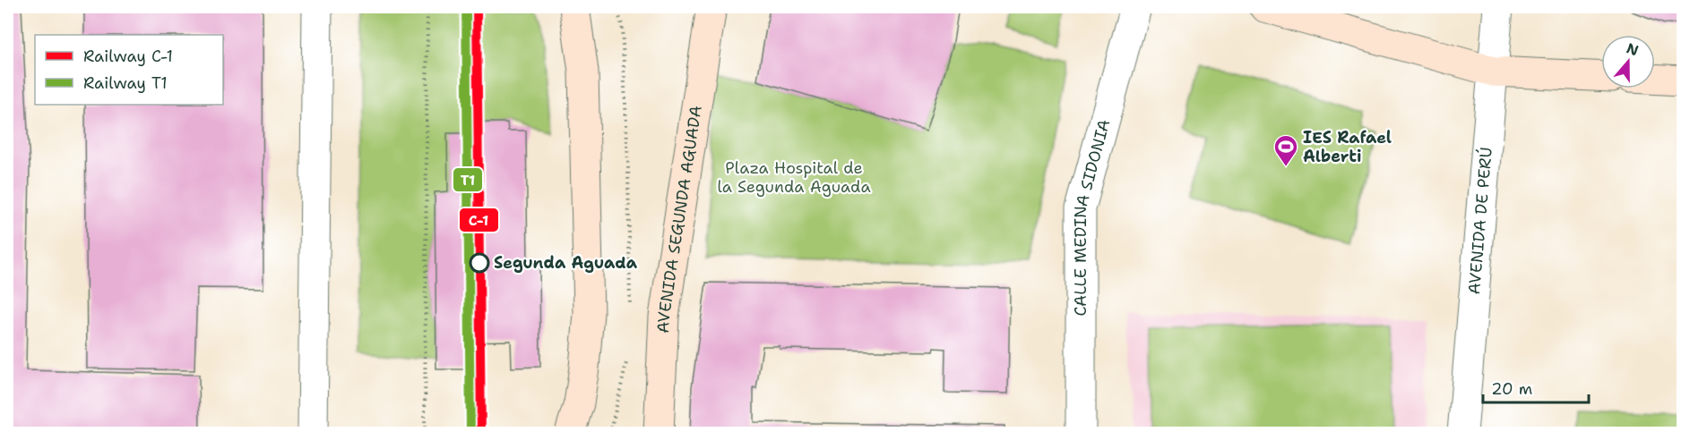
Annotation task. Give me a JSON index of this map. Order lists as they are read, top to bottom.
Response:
{
  "streets": {
    "street": ["CALLE MEDINA SIDONIA", "AVENIDA SEGUNDA AGUADA", "AVENIDA DE PERÚ"]
  },
  "parks": ["Plaza Hospital de la Segunda Aguada"],
  "places": {
    "sports": ["IES Rafael Alberti"],
    "other": ["Segunda Aguada"]
  },
  "lines": ["rail line C-1", "rail line T1"],
  "legend": ["Railway C-1", "Railway T1"],
  "scale_bar": "20 m",
  "north": "top"
}
